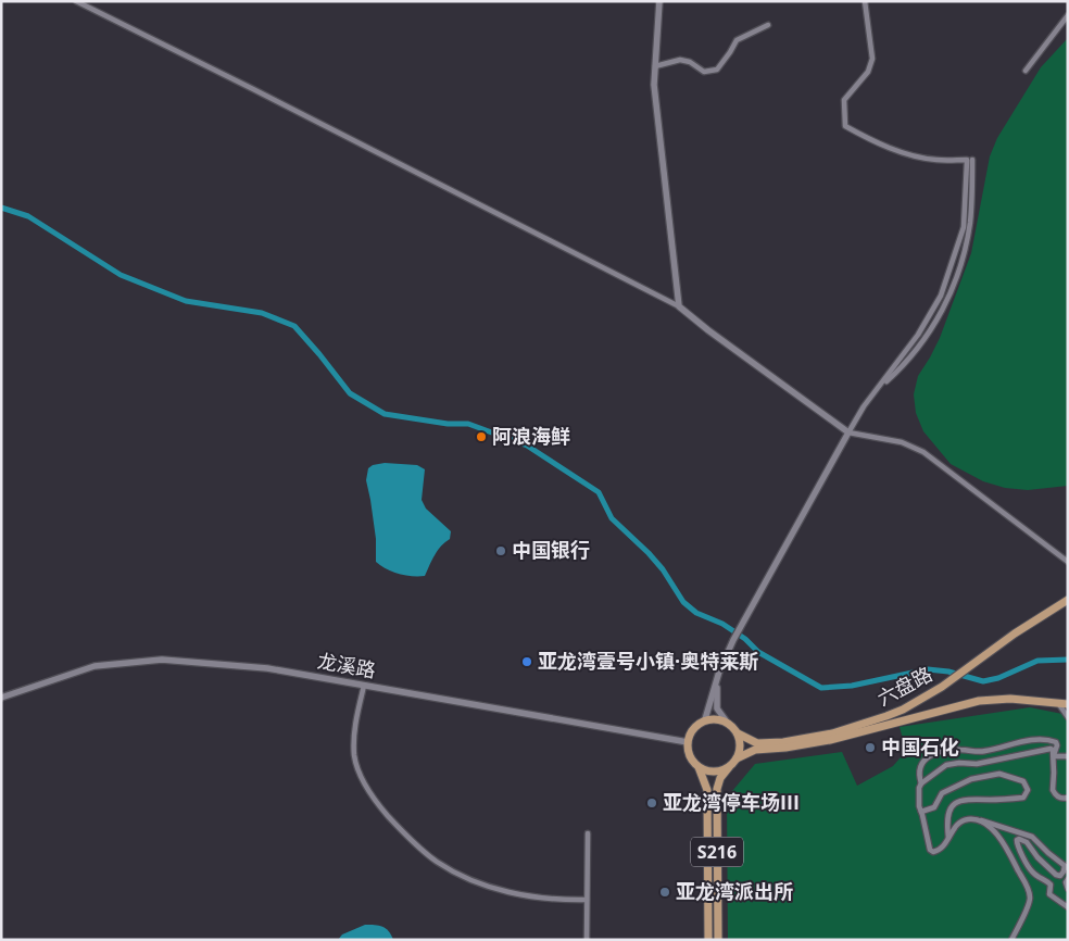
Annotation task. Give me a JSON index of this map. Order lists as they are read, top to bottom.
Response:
{
  "streets": {
    "main road": ["六盘路", "S216"],
    "street": ["龙溪路"]
  },
  "crossings": [
    ["龙溪路", "六盘路"],
    ["龙溪路", "S216"],
    ["六盘路", "S216"]
  ],
  "places": [
    "阿浪海鲜",
    "中国银行",
    "亚龙湾壹号小镇·奥特莱斯",
    "中国石化",
    "亚龙湾停车场III",
    "亚龙湾派出所"
  ]
}
